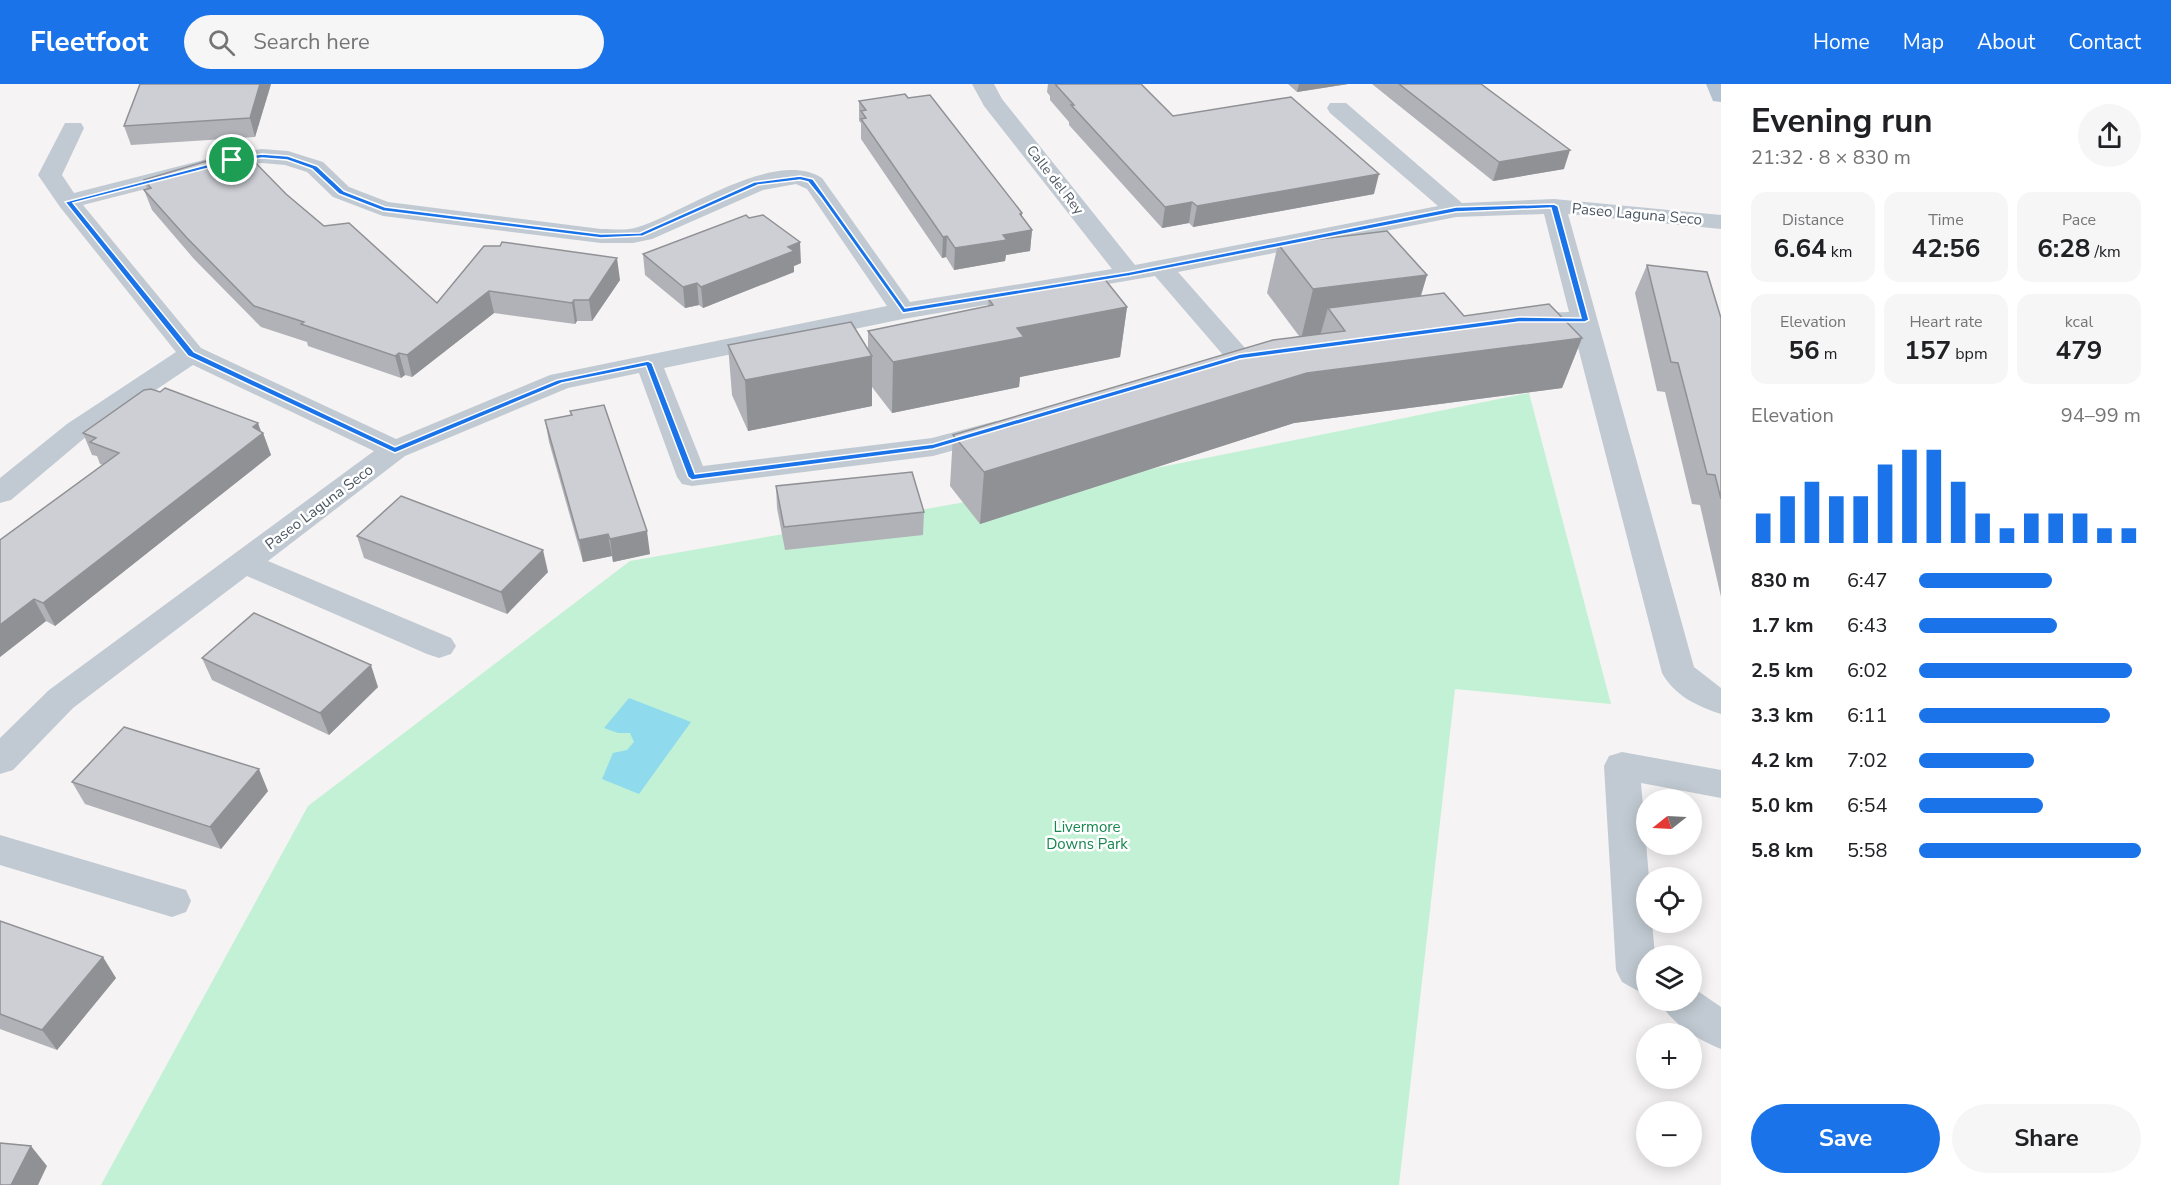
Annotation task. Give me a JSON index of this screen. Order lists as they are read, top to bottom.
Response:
{
  "streets": {
    "street": ["Calle del Rey", "Paseo Laguna Seco"]
  },
  "crossings": [
    ["Calle del Rey", "Paseo Laguna Seco"]
  ],
  "parks": ["Livermore Downs Park"],
  "north": "left",
  "page": {
    "header": "Fleetfoot",
    "search": "Search here",
    "nav": [
      "Home",
      "Map",
      "About",
      "Contact"
    ],
    "heading": ["Evening run", "21:32 · 8 × 830 m"],
    "stats": [
      ["Distance", "6.64 km"],
      ["Time", "42:56"],
      ["Pace", "6:28 /km"],
      ["Elevation", "56 m"],
      ["Heart rate", "157 bpm"],
      ["kcal", "479"]
    ],
    "chart": ["Elevation", "94–99 m"],
    "list": [
      {
        "name": "830 m",
        "note": "6:47"
      },
      {
        "name": "1.7 km",
        "note": "6:43"
      },
      {
        "name": "2.5 km",
        "note": "6:02"
      },
      {
        "name": "3.3 km",
        "note": "6:11"
      },
      {
        "name": "4.2 km",
        "note": "7:02"
      },
      {
        "name": "5.0 km",
        "note": "6:54"
      },
      {
        "name": "5.8 km",
        "note": "5:58"
      }
    ],
    "map_buttons": ["+", "−"],
    "buttons": ["Save", "Share"]
  }
}
